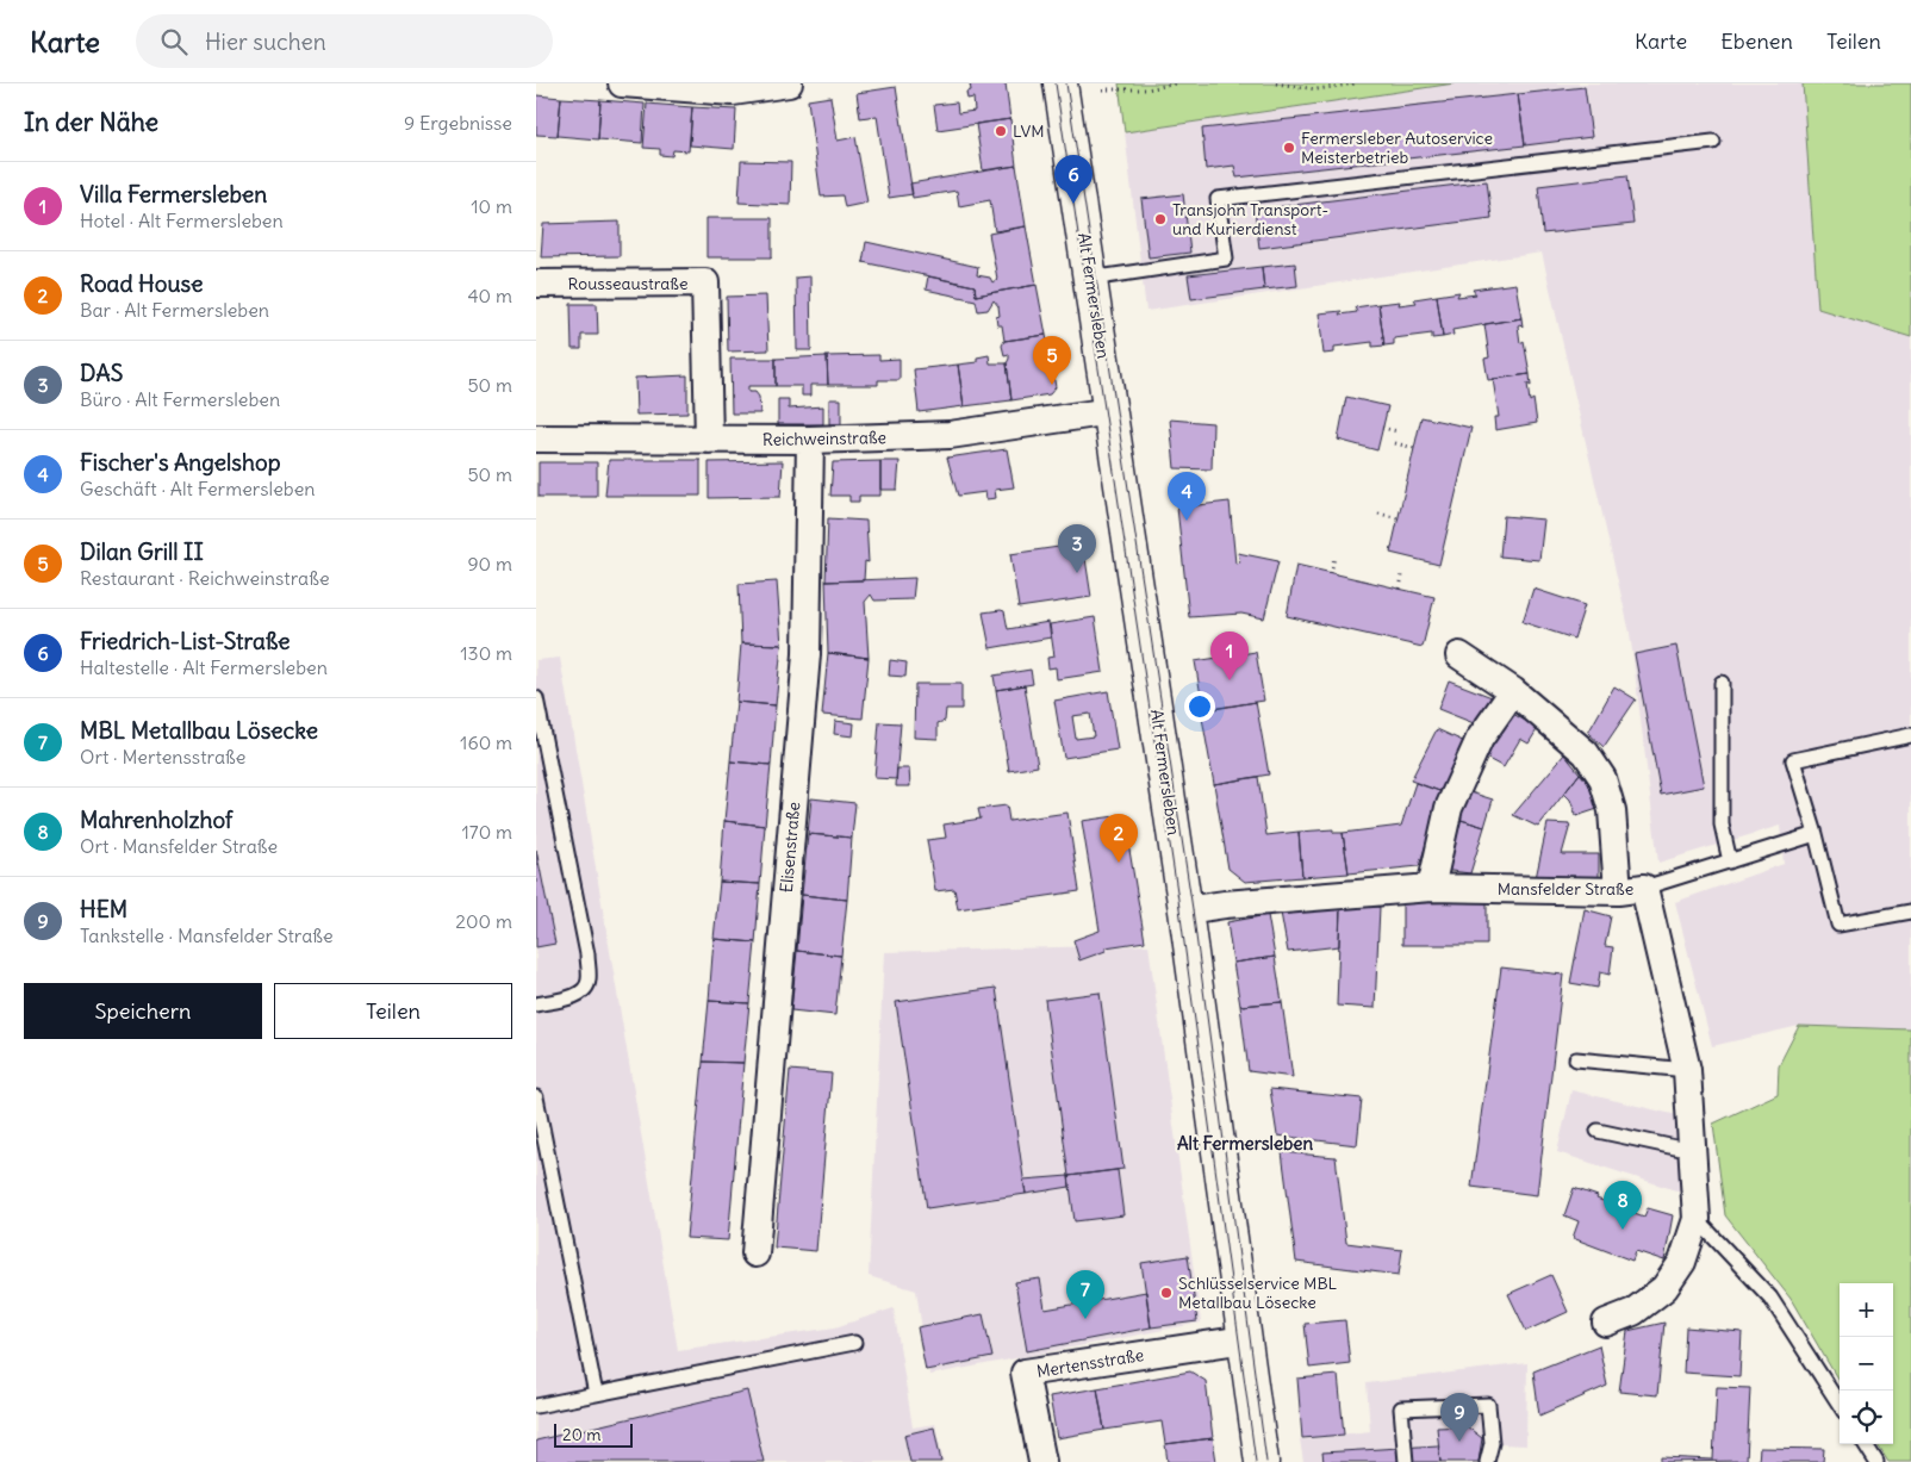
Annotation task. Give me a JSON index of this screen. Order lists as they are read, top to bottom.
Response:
{
  "streets": {
    "main road": ["Alt Fermersleben"],
    "street": [
      "Rousseaustraße",
      "Reichweinstraße",
      "Elisenstraße",
      "Mansfelder Straße",
      "Mertensstraße"
    ]
  },
  "crossings": [
    ["Rousseaustraße", "Reichweinstraße"],
    ["Alt Fermersleben", "Reichweinstraße"],
    ["Alt Fermersleben", "Mansfelder Straße"],
    ["Alt Fermersleben", "Mertensstraße"],
    ["Reichweinstraße", "Elisenstraße"]
  ],
  "districts": ["Alt Fermersleben"],
  "places": [
    "LVM",
    "Fermersleber Autoservice Meisterbetrieb",
    "Transjohn Transport- und Kurierdienst",
    "Schlüsselservice MBL Metallbau Lösecke"
  ],
  "scale_bar": "20 m",
  "page": {
    "header": "Karte",
    "search": "Hier suchen",
    "nav": ["Karte", "Ebenen", "Teilen"],
    "heading": ["In der Nähe", "9 Ergebnisse"],
    "pins": [
      "6",
      "5",
      "4",
      "3",
      "1",
      "2",
      "8",
      "7",
      "9"
    ],
    "list": [
      {
        "mark": "1",
        "name": "Villa Fermersleben",
        "note": "Hotel · Alt Fermersleben",
        "value": "10 m"
      },
      {
        "mark": "2",
        "name": "Road House",
        "note": "Bar · Alt Fermersleben",
        "value": "40 m"
      },
      {
        "mark": "3",
        "name": "DAS",
        "note": "Büro · Alt Fermersleben",
        "value": "50 m"
      },
      {
        "mark": "4",
        "name": "Fischer's Angelshop",
        "note": "Geschäft · Alt Fermersleben",
        "value": "50 m"
      },
      {
        "mark": "5",
        "name": "Dilan Grill II",
        "note": "Restaurant · Reichweinstraße",
        "value": "90 m"
      },
      {
        "mark": "6",
        "name": "Friedrich-List-Straße",
        "note": "Haltestelle · Alt Fermersleben",
        "value": "130 m"
      },
      {
        "mark": "7",
        "name": "MBL Metallbau Lösecke",
        "note": "Ort · Mertensstraße",
        "value": "160 m"
      },
      {
        "mark": "8",
        "name": "Mahrenholzhof",
        "note": "Ort · Mansfelder Straße",
        "value": "170 m"
      },
      {
        "mark": "9",
        "name": "HEM",
        "note": "Tankstelle · Mansfelder Straße",
        "value": "200 m"
      }
    ],
    "buttons": ["Speichern", "Teilen"],
    "map_buttons": ["+", "−"],
    "scale": "20 m"
  }
}
